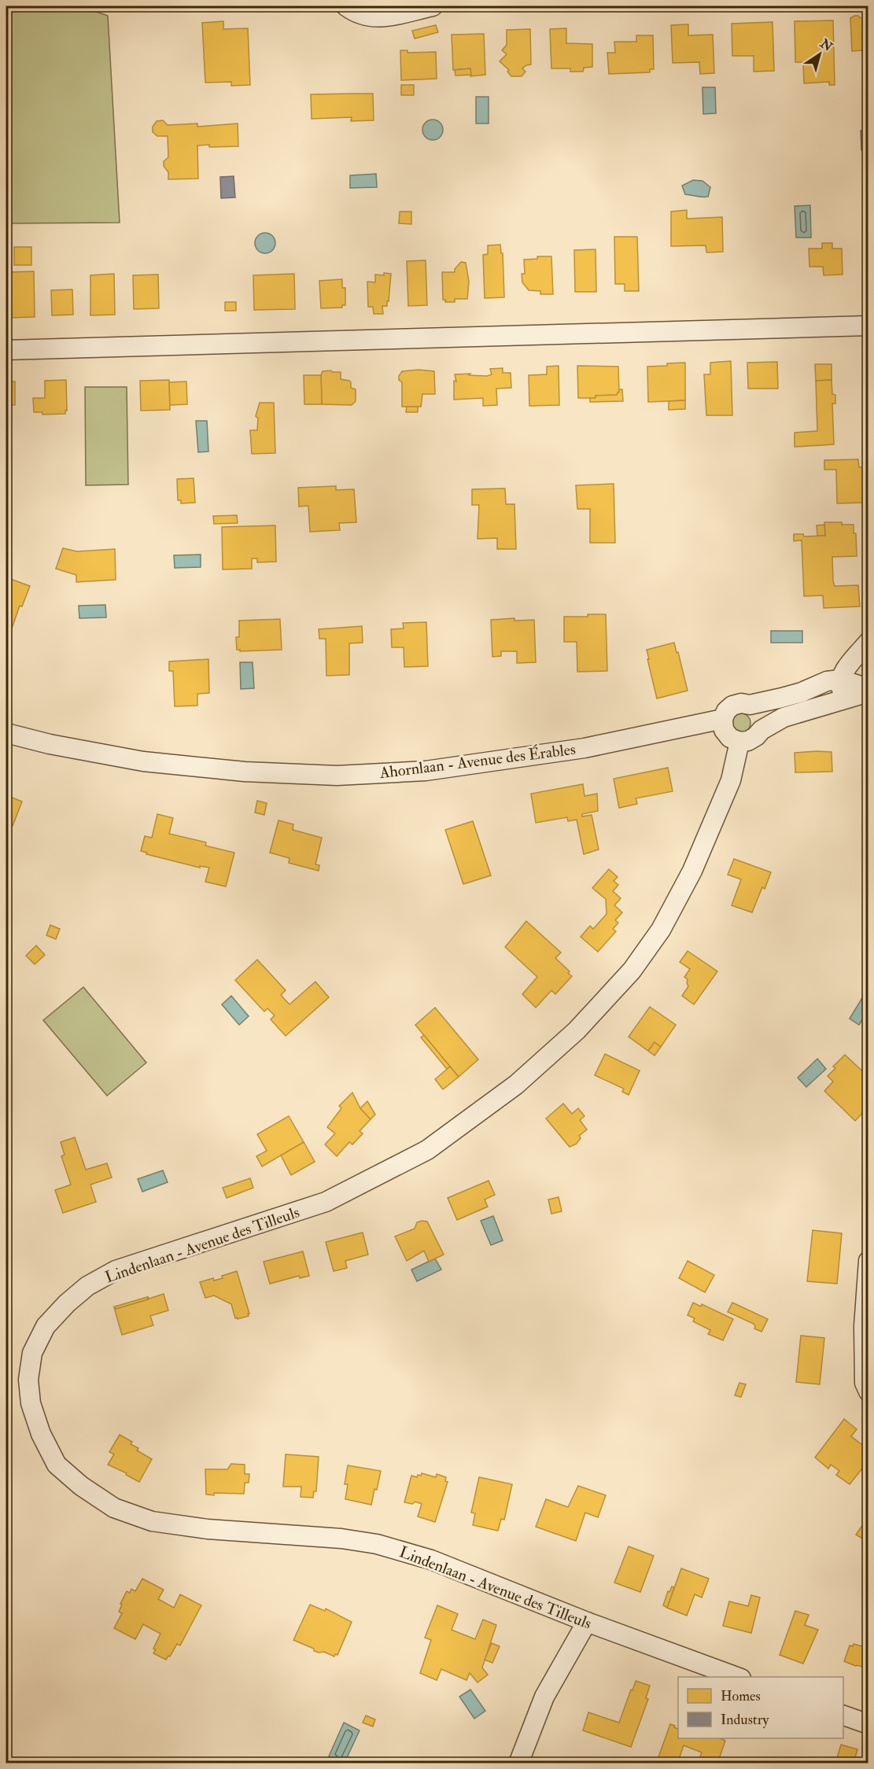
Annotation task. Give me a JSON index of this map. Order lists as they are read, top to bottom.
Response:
{
  "streets": {
    "street": ["Ahornlaan - Avenue des Érables", "Lindenlaan - Avenue des Tilleuls"]
  },
  "crossings": [
    ["Ahornlaan - Avenue des Érables", "Lindenlaan - Avenue des Tilleuls"]
  ],
  "legend": ["Homes", "Industry"],
  "north": "top right"
}
